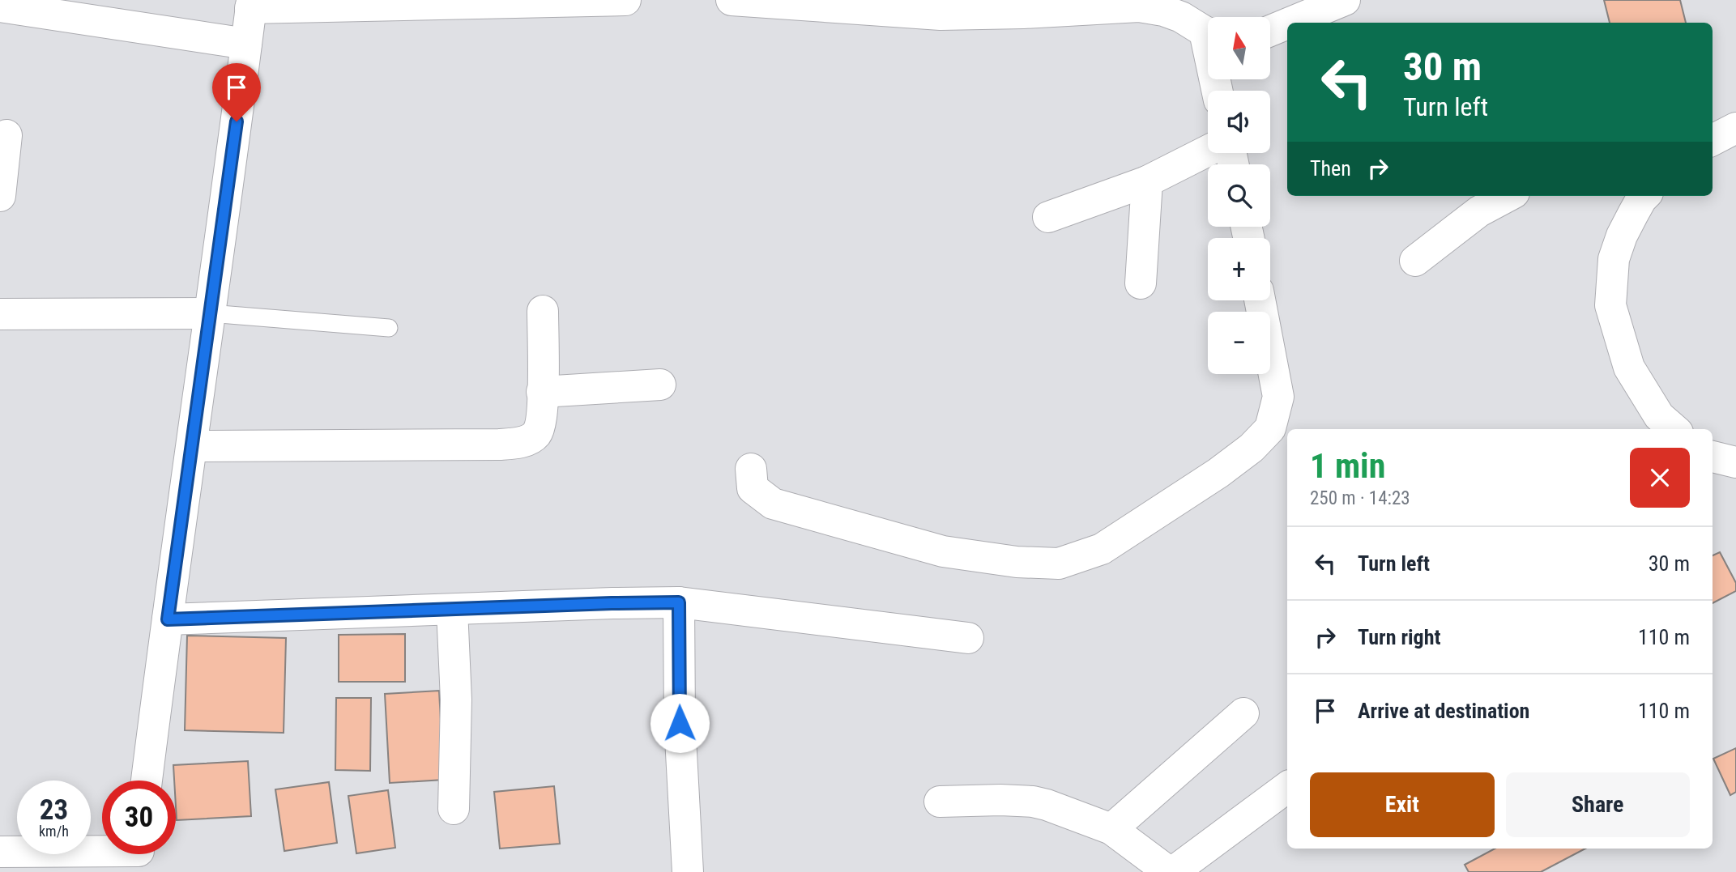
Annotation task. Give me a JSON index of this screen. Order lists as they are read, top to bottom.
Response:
{
  "north": "top",
  "page": {
    "map_buttons": ["+", "−"],
    "turn": ["30 m", "Turn left"],
    "then": "Then",
    "heading": ["1 min", "250 m · 14:23"],
    "list": [
      {
        "name": "Turn left",
        "value": "30 m"
      },
      {
        "name": "Turn right",
        "value": "110 m"
      },
      {
        "name": "Arrive at destination",
        "value": "110 m"
      }
    ],
    "buttons": ["Exit", "Share"],
    "speed": "23 km/h",
    "limit": "30"
  }
}
